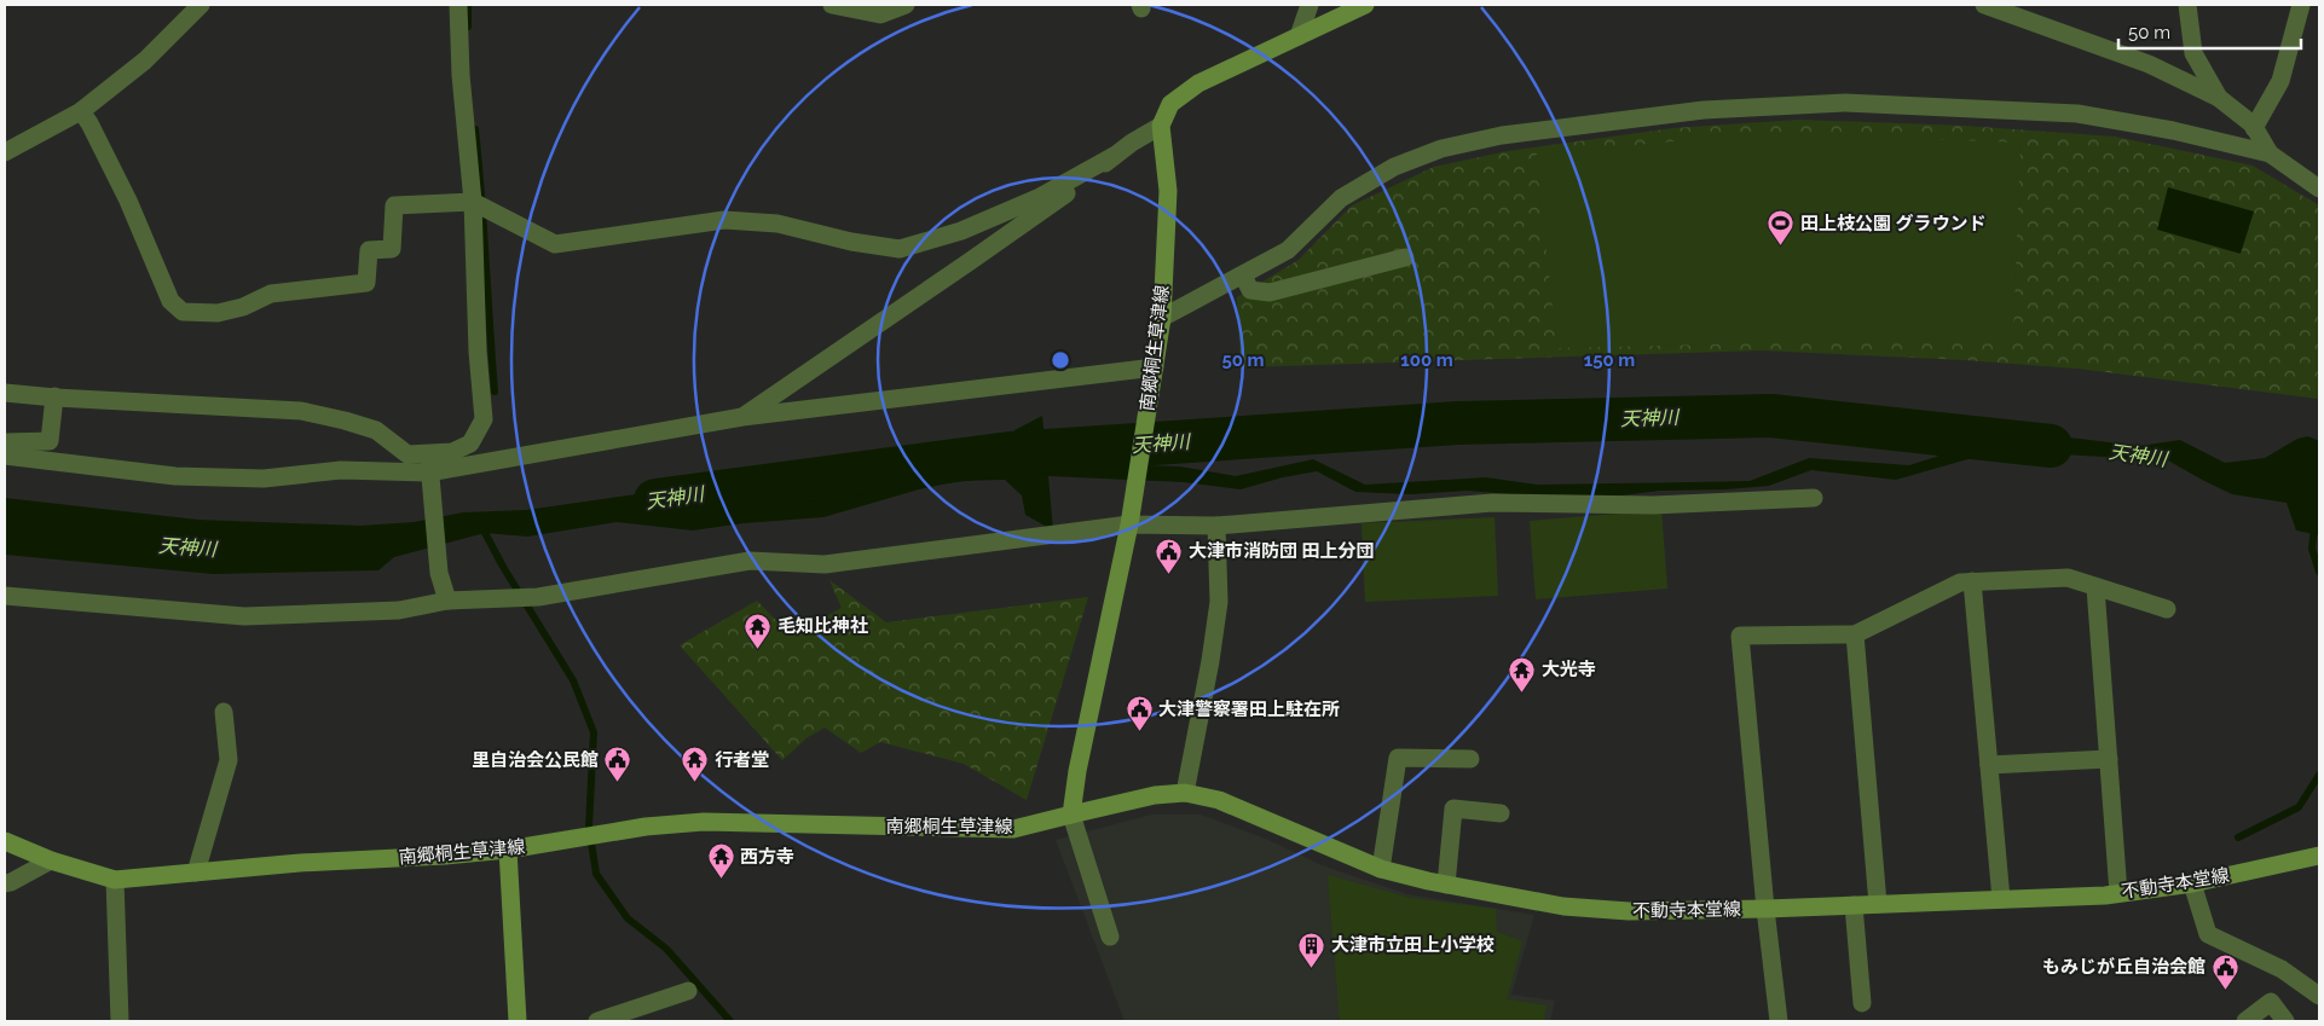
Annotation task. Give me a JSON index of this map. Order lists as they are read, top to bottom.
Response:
{
  "streets": {
    "main road": ["南郷桐生草津線", "不動寺本堂線"]
  },
  "crossings": [
    ["南郷桐生草津線", "不動寺本堂線"]
  ],
  "water": ["天神川"],
  "places": {
    "sports": ["田上枝公園 グラウンド"],
    "public building": [
      "大津市消防団 田上分団",
      "大津警察署田上駐在所",
      "里自治会公民館",
      "もみじが丘自治会館"
    ],
    "temple": [
      "毛知比神社",
      "大光寺",
      "行者堂",
      "西方寺"
    ],
    "building": ["大津市立田上小学校"]
  },
  "scale_bar": "50 m",
  "rings": ["50 m", "100 m", "150 m"]
}
